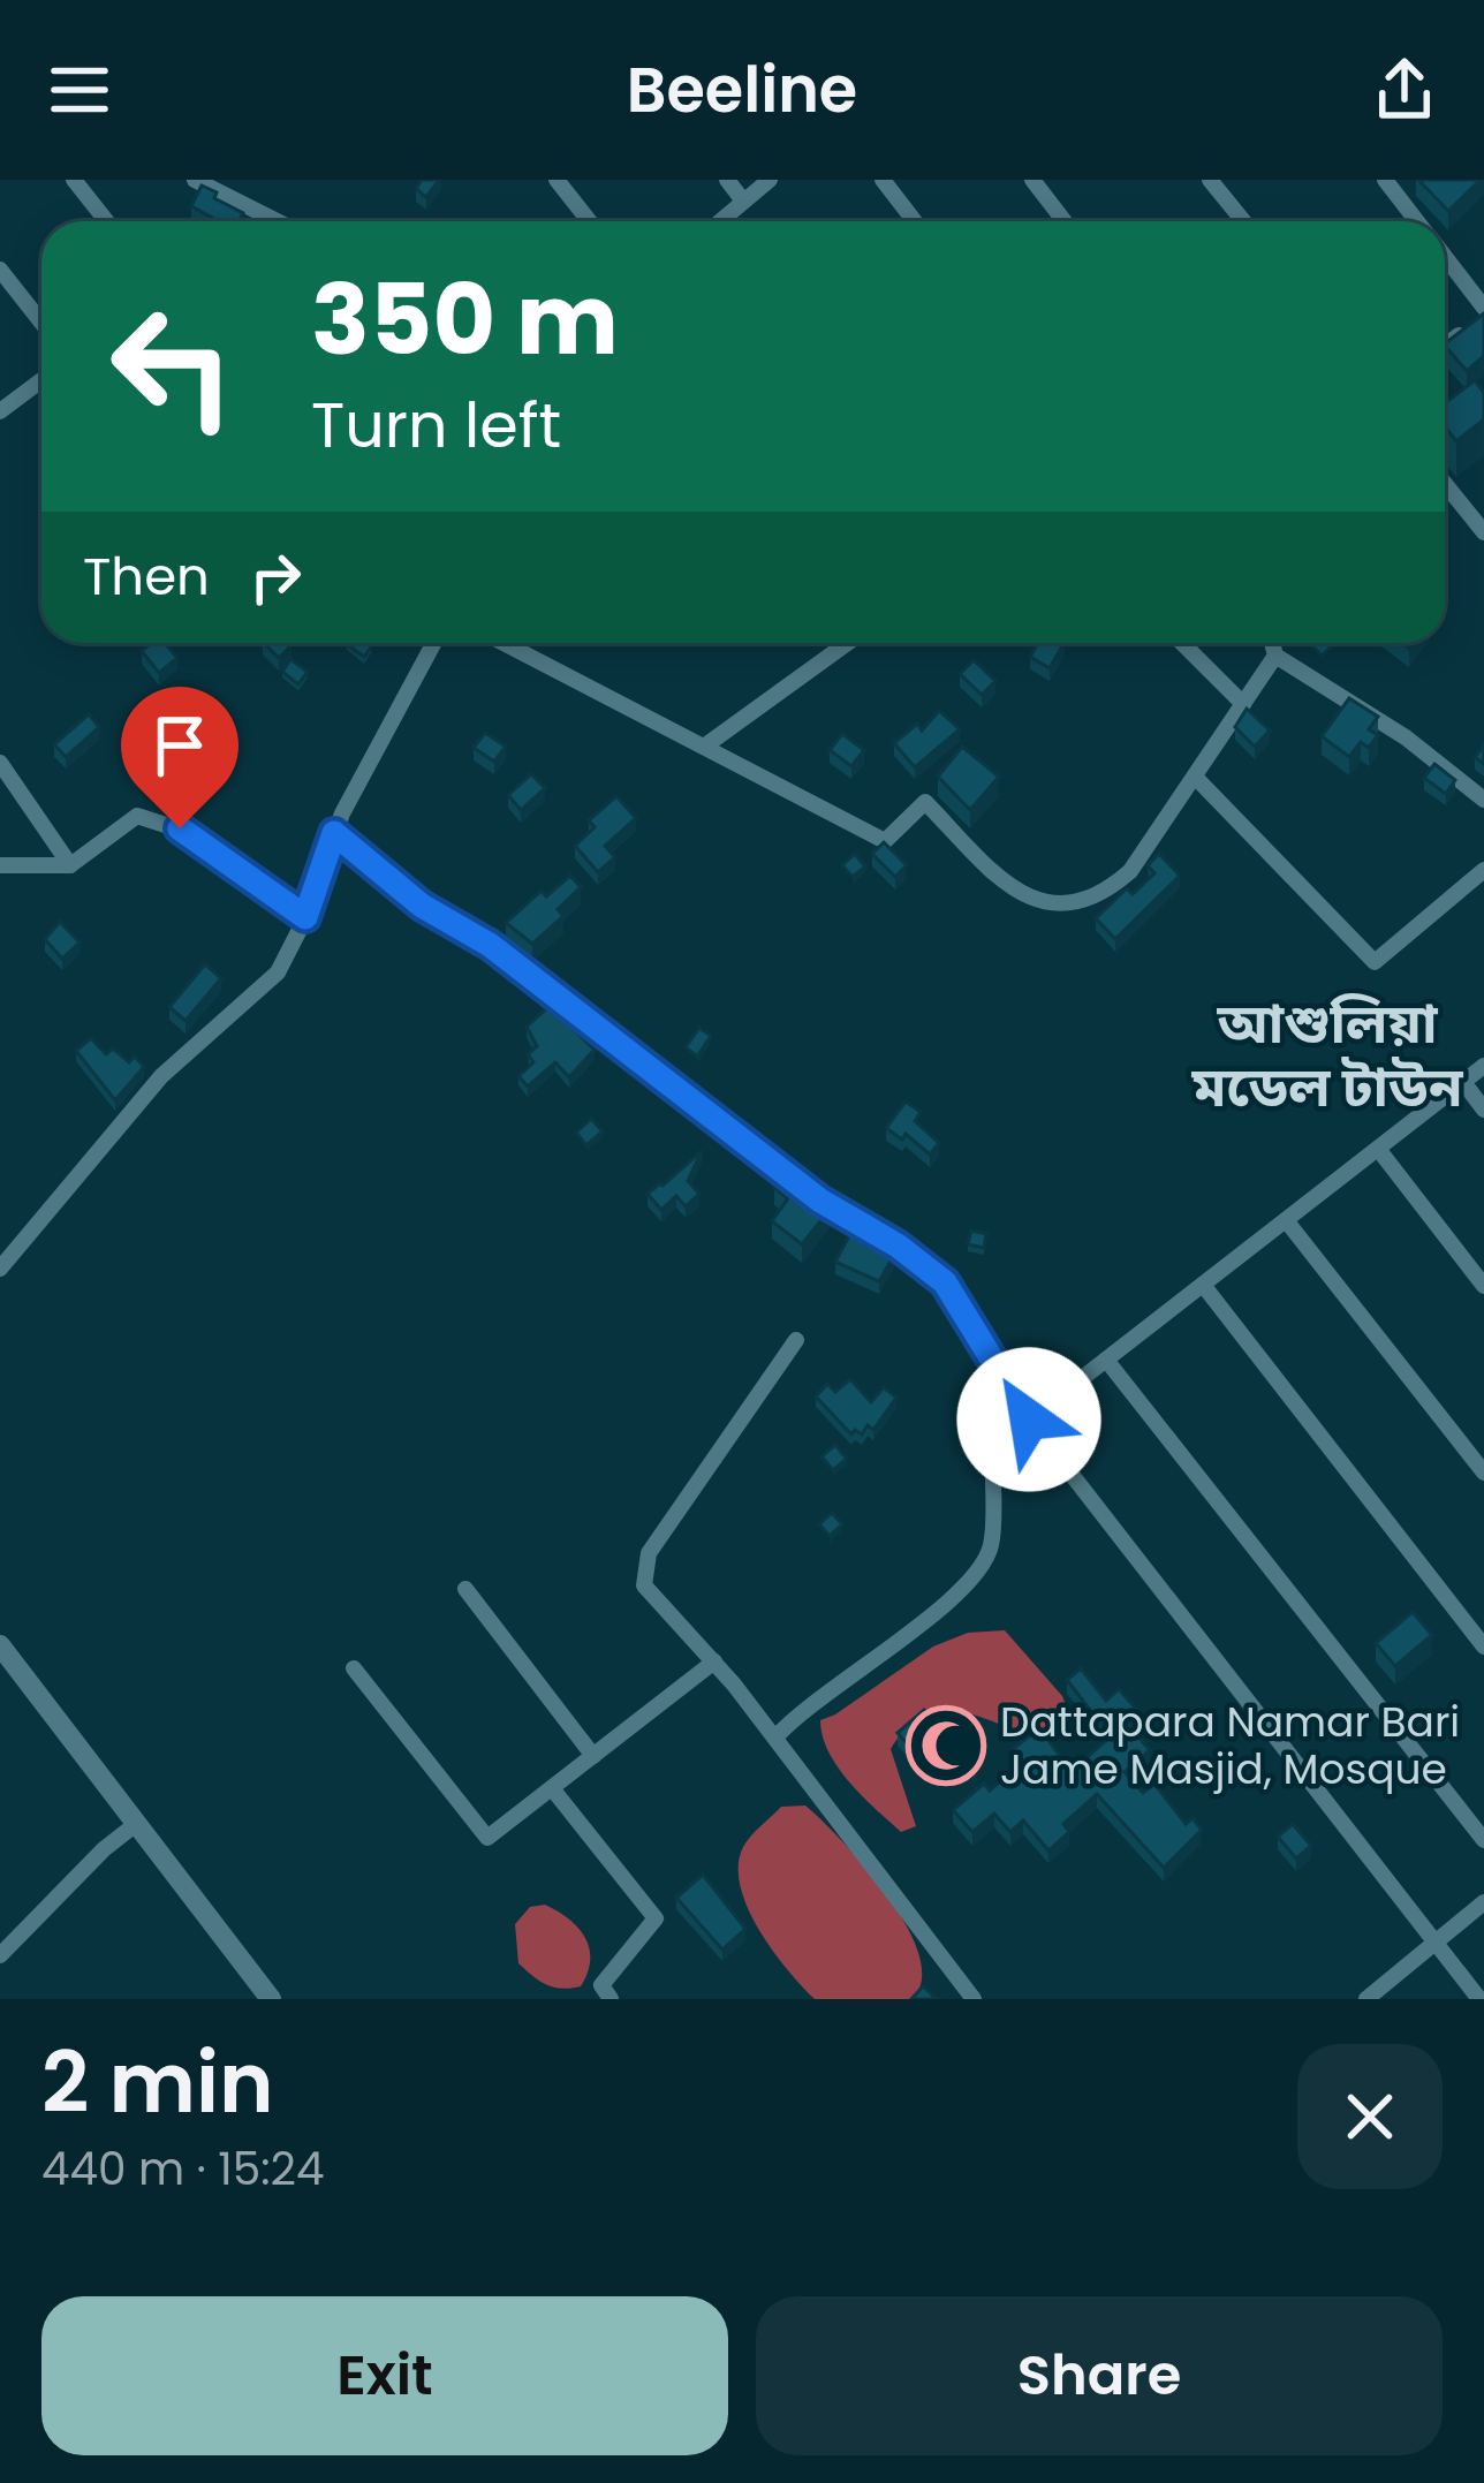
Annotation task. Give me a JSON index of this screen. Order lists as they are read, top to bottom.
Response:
{
  "districts": ["আশুলিয়া মডেল টাউন"],
  "places": {
    "mosque": ["Dattapara Namar Bari Jame Masjid, Mosque"]
  },
  "page": {
    "header": "Beeline",
    "turn": ["350 m", "Turn left"],
    "then": "Then",
    "heading": ["2 min", "440 m · 15:24"],
    "buttons": ["Exit", "Share"]
  }
}
